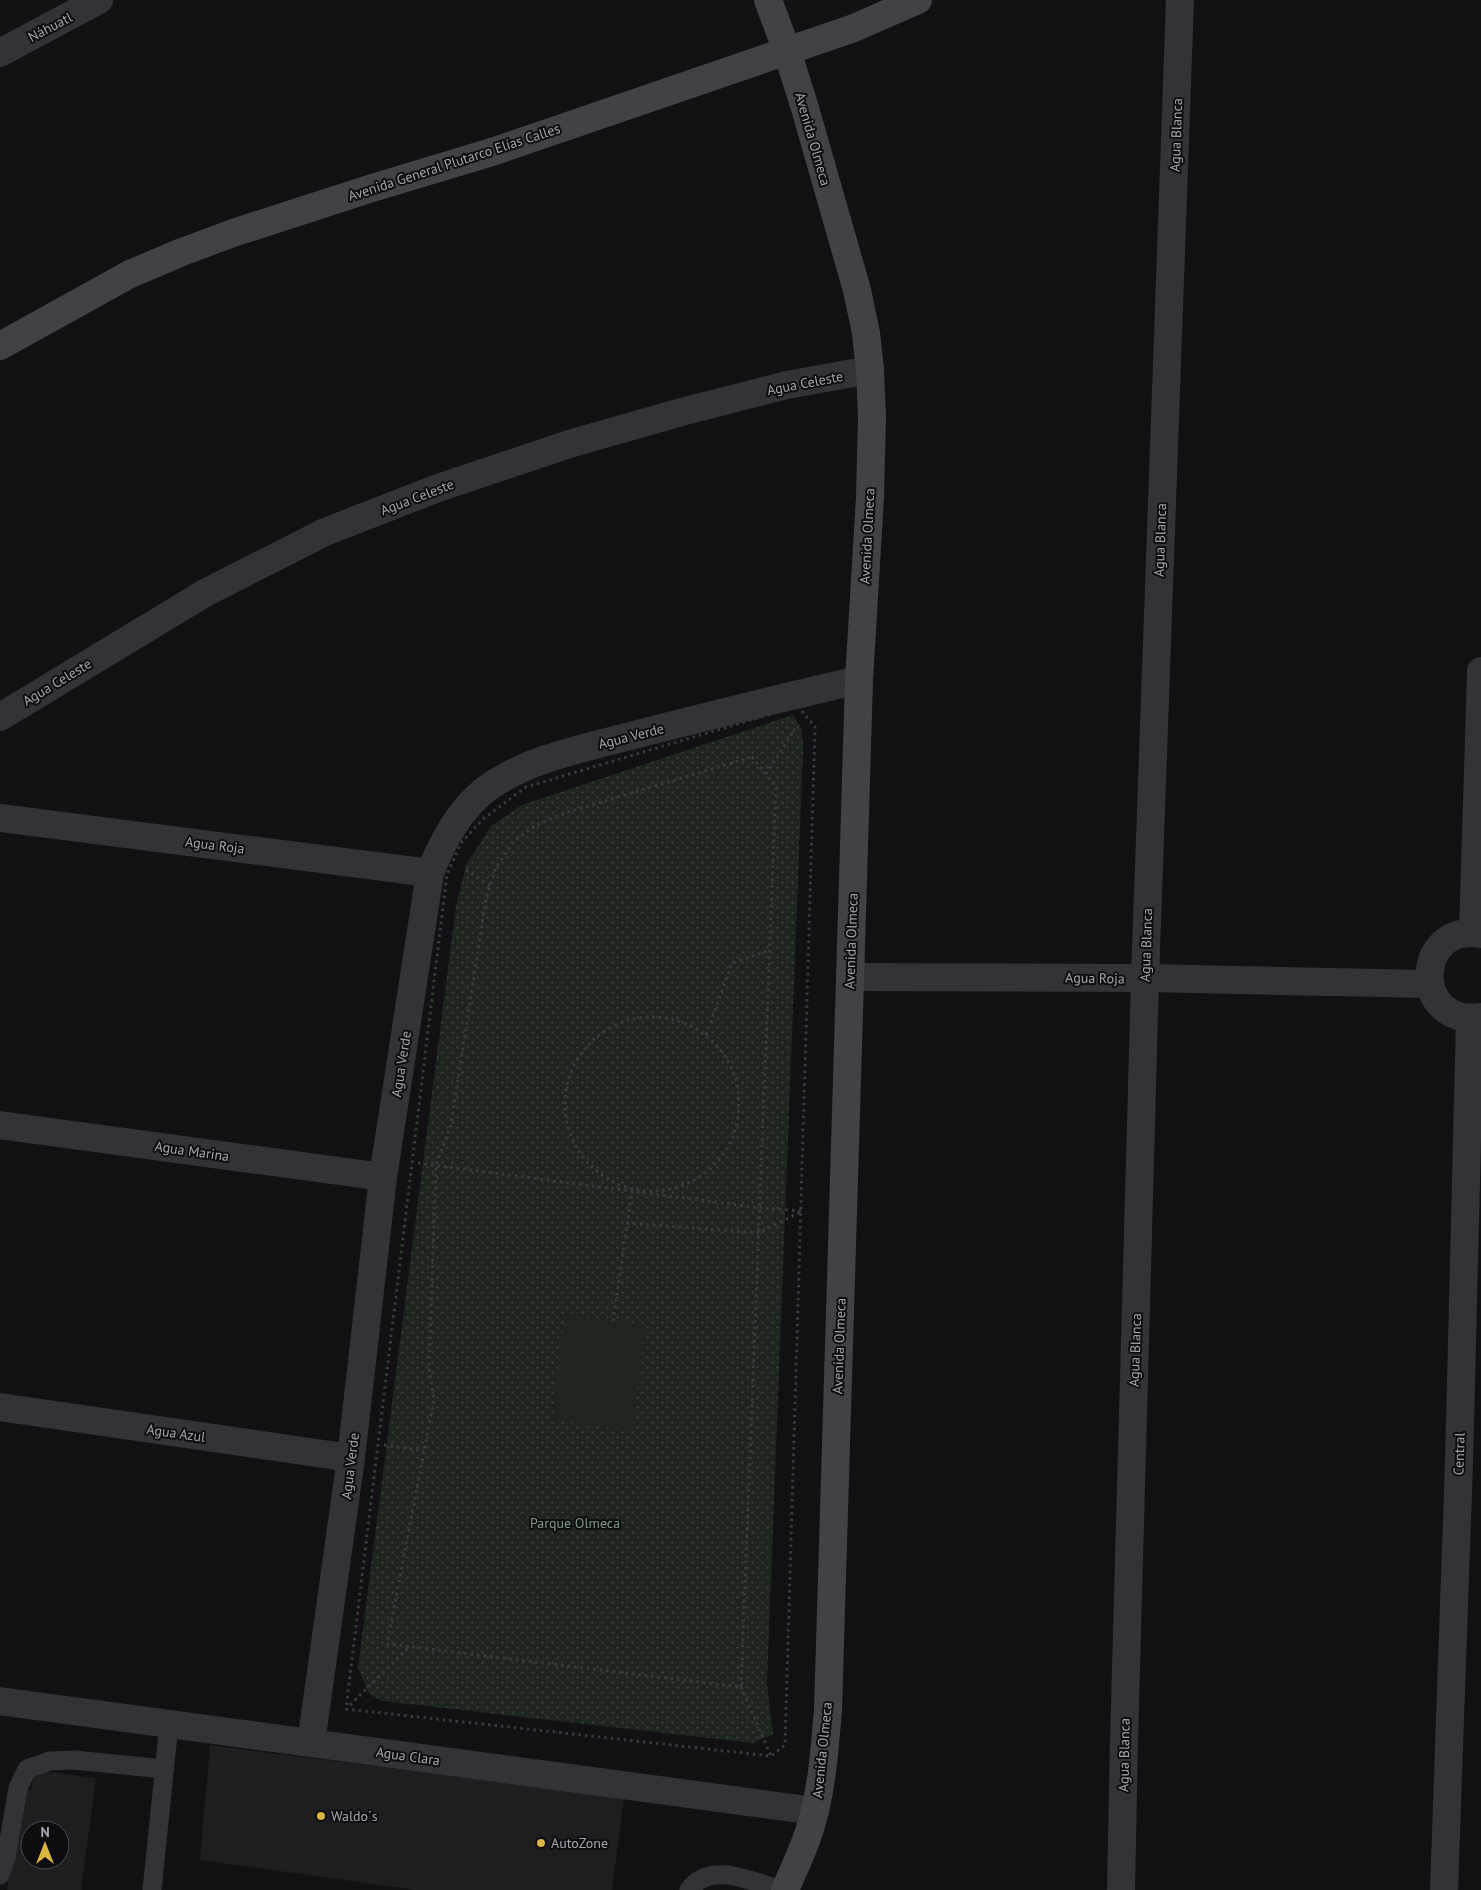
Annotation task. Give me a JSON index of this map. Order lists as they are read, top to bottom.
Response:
{
  "streets": {
    "street": [
      "Náhuatl",
      "Agua Blanca",
      "Avenida Olmeca",
      "Avenida General Plutarco Elías Calles",
      "Agua Celeste",
      "Agua Verde",
      "Agua Roja",
      "Agua Marina",
      "Agua Azul",
      "Central",
      "Agua Clara"
    ]
  },
  "crossings": [
    ["Agua Blanca", "Agua Roja"],
    ["Avenida Olmeca", "Avenida General Plutarco Elías Calles"],
    ["Avenida Olmeca", "Agua Celeste"],
    ["Avenida Olmeca", "Agua Verde"],
    ["Avenida Olmeca", "Agua Roja"],
    ["Avenida Olmeca", "Agua Clara"],
    ["Agua Verde", "Agua Roja"],
    ["Agua Verde", "Agua Marina"],
    ["Agua Verde", "Agua Azul"],
    ["Agua Verde", "Agua Clara"]
  ],
  "parks": ["Parque Olmeca"],
  "places": ["Waldo´s", "AutoZone"],
  "north": "top"
}
